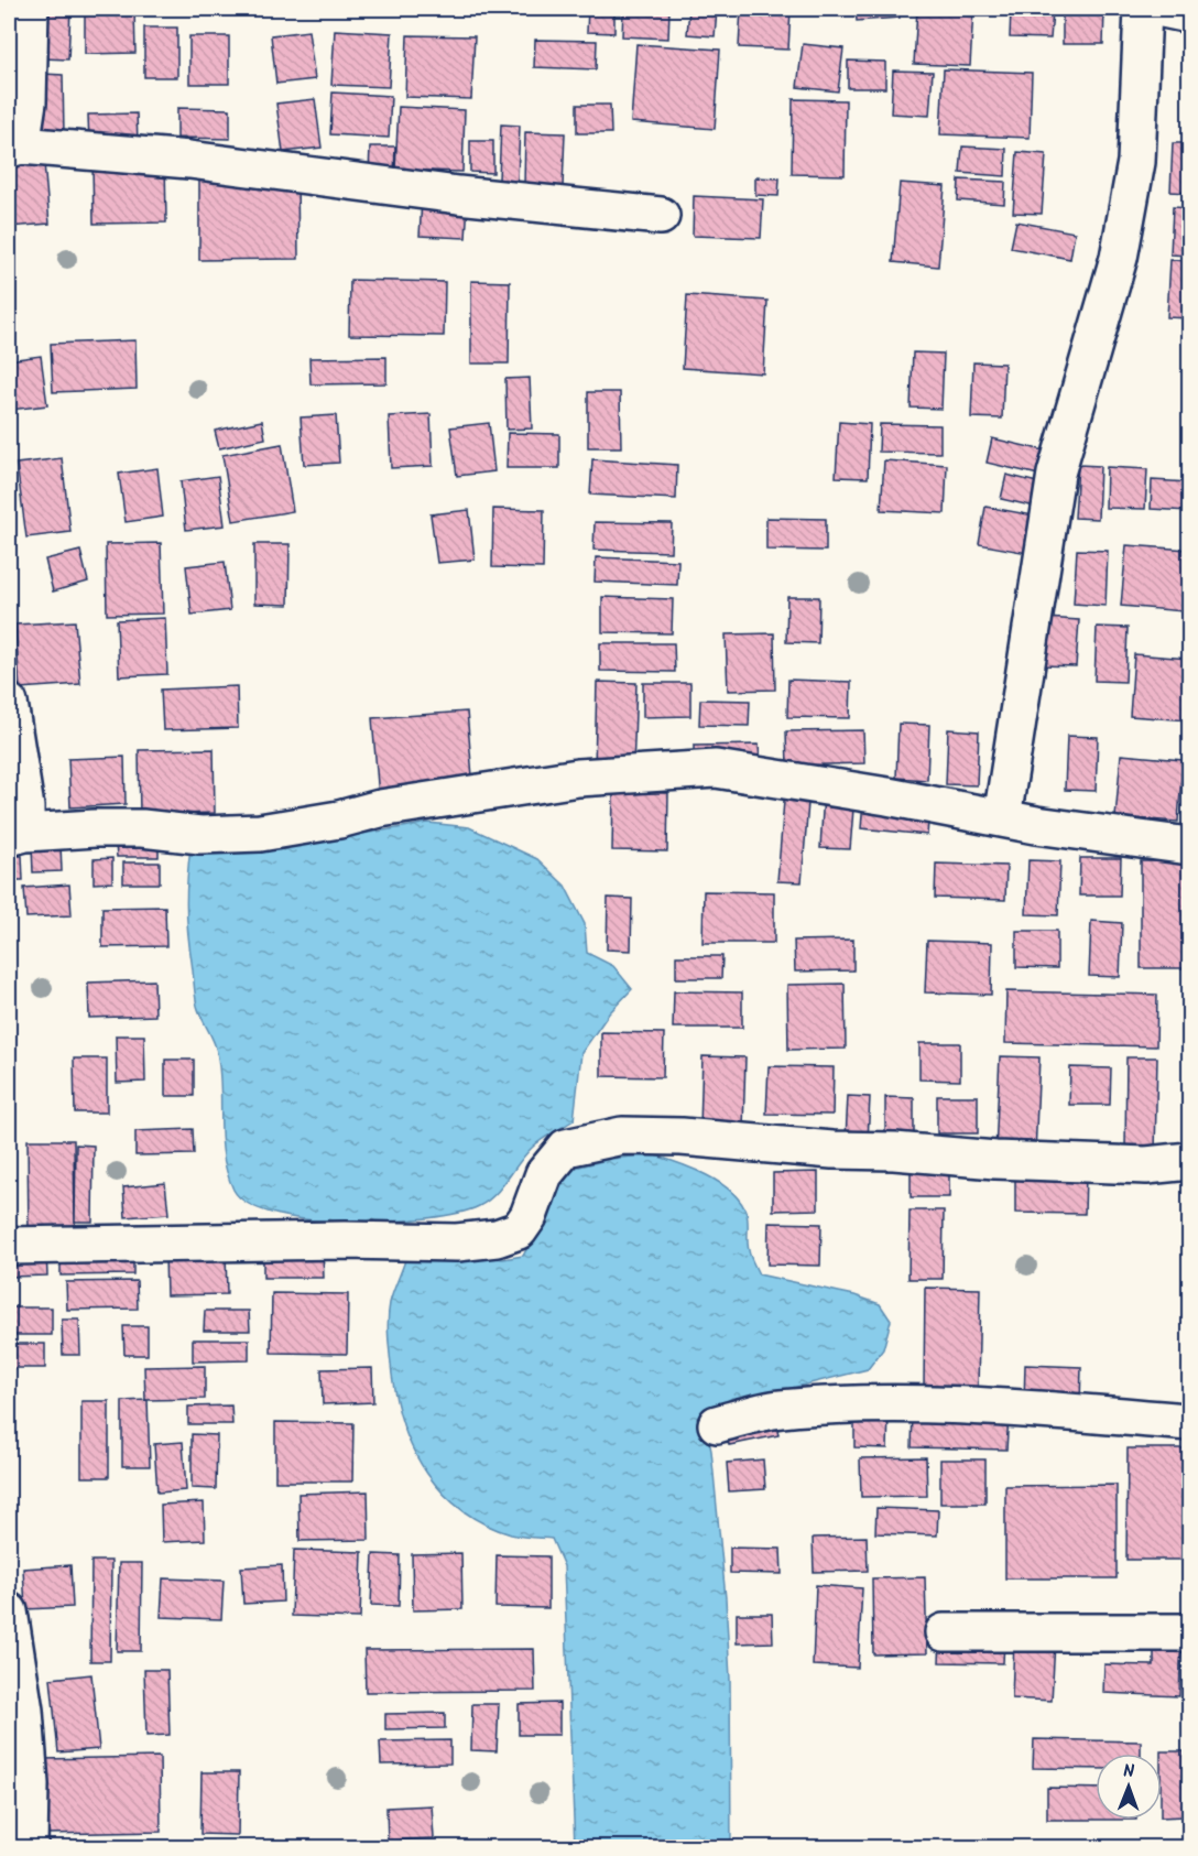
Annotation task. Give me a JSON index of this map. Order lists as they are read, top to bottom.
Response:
{
  "north": "top"
}
